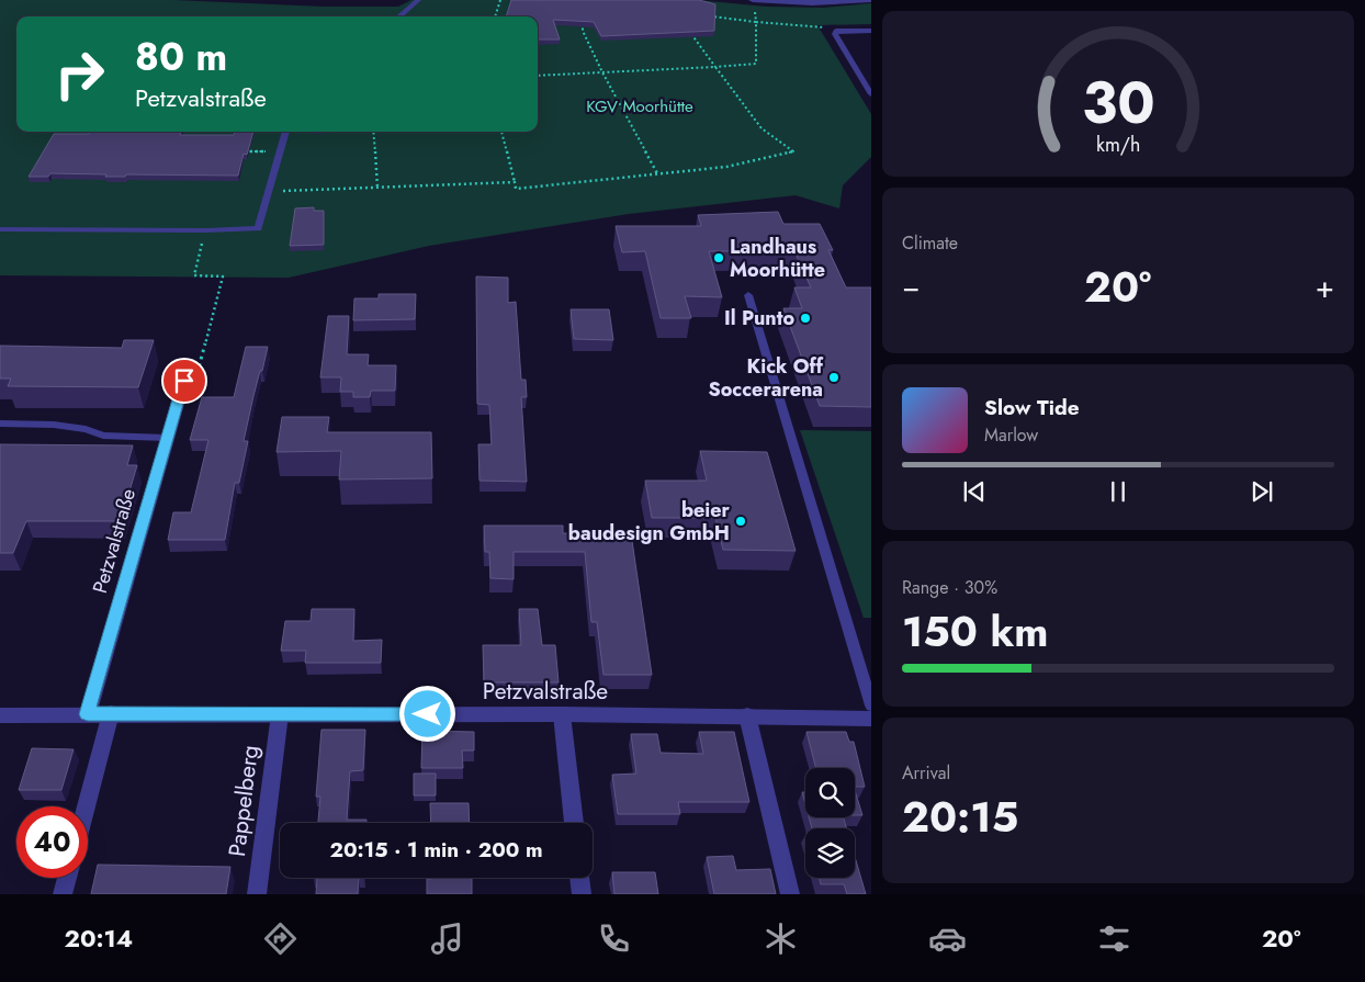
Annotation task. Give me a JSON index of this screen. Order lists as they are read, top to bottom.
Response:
{
  "streets": {
    "street": ["Petzvalstraße", "Pappelberg"]
  },
  "crossings": [
    ["Petzvalstraße", "Pappelberg"]
  ],
  "parks": ["KGV Moorhütte"],
  "places": [
    "Landhaus Moorhütte",
    "Il Punto",
    "Kick Off Soccerarena",
    "beier baudesign GmbH"
  ],
  "page": {
    "turn": ["80 m", "Petzvalstraße"],
    "tile": [
      "Climate",
      ["Range · 30%", "150 km"],
      ["Arrival", "20:15"]
    ],
    "heat": ["−", "20°", "+"],
    "song": ["Slow Tide", "Marlow"],
    "limit": "40",
    "trip": "20:15 · 1 min · 200 m",
    "tabs": ["20:14", "20°"],
    "gauge": ["30", "km/h"]
  }
}
